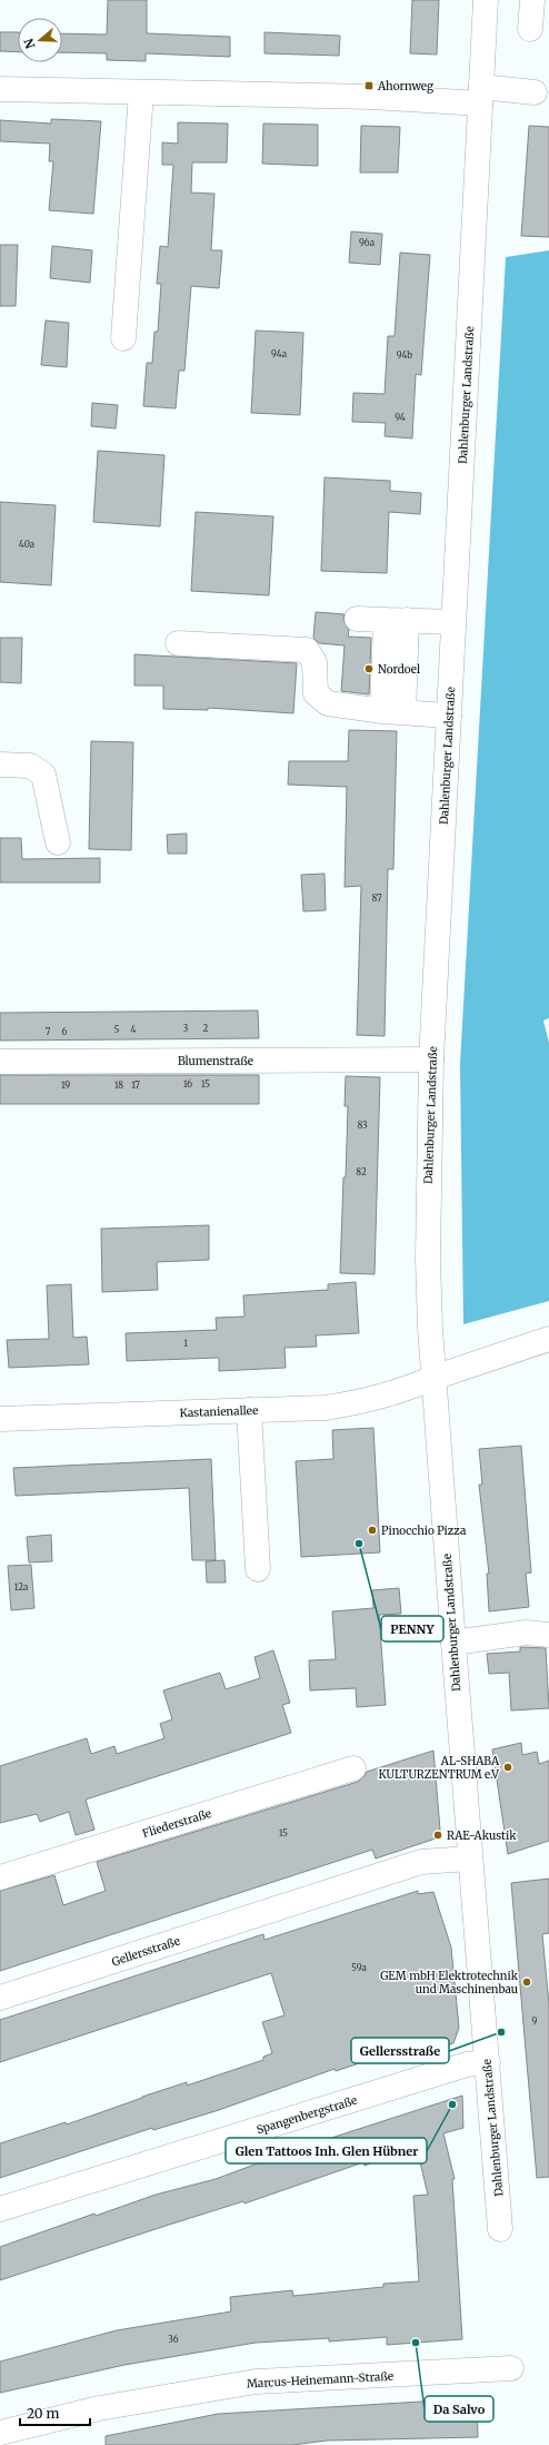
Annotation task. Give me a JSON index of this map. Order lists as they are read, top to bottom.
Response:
{
  "streets": {
    "street": [
      "Dahlenburger Landstraße",
      "Blumenstraße",
      "Kastanienallee",
      "Fliederstraße",
      "Gellersstraße",
      "Spangenbergstraße",
      "Marcus-Heinemann-Straße"
    ]
  },
  "crossings": [
    ["Dahlenburger Landstraße", "Blumenstraße"],
    ["Dahlenburger Landstraße", "Kastanienallee"],
    ["Dahlenburger Landstraße", "Gellersstraße"],
    ["Dahlenburger Landstraße", "Spangenbergstraße"]
  ],
  "places": {
    "transit": ["Ahornweg"],
    "other": [
      "Nordoel",
      "Pinocchio Pizza",
      "PENNY",
      "AL-SHABA KULTURZENTRUM e.V",
      "RAE-Akustik",
      "GEM mbH Elektrotechnik und Maschinenbau",
      "Gellersstraße",
      "Glen Tattoos Inh. Glen Hübner",
      "Da Salvo"
    ]
  },
  "house_numbers": [
    "96a",
    "94a",
    "94b",
    "94",
    "40a",
    "87",
    "3",
    "2",
    "5",
    "4",
    "7",
    "6",
    "16",
    "15",
    "19",
    "18",
    "17",
    "83",
    "82",
    "1",
    "12a",
    "15",
    "59a",
    "9",
    "36"
  ],
  "scale_bar": "20 m",
  "north": "left"
}
